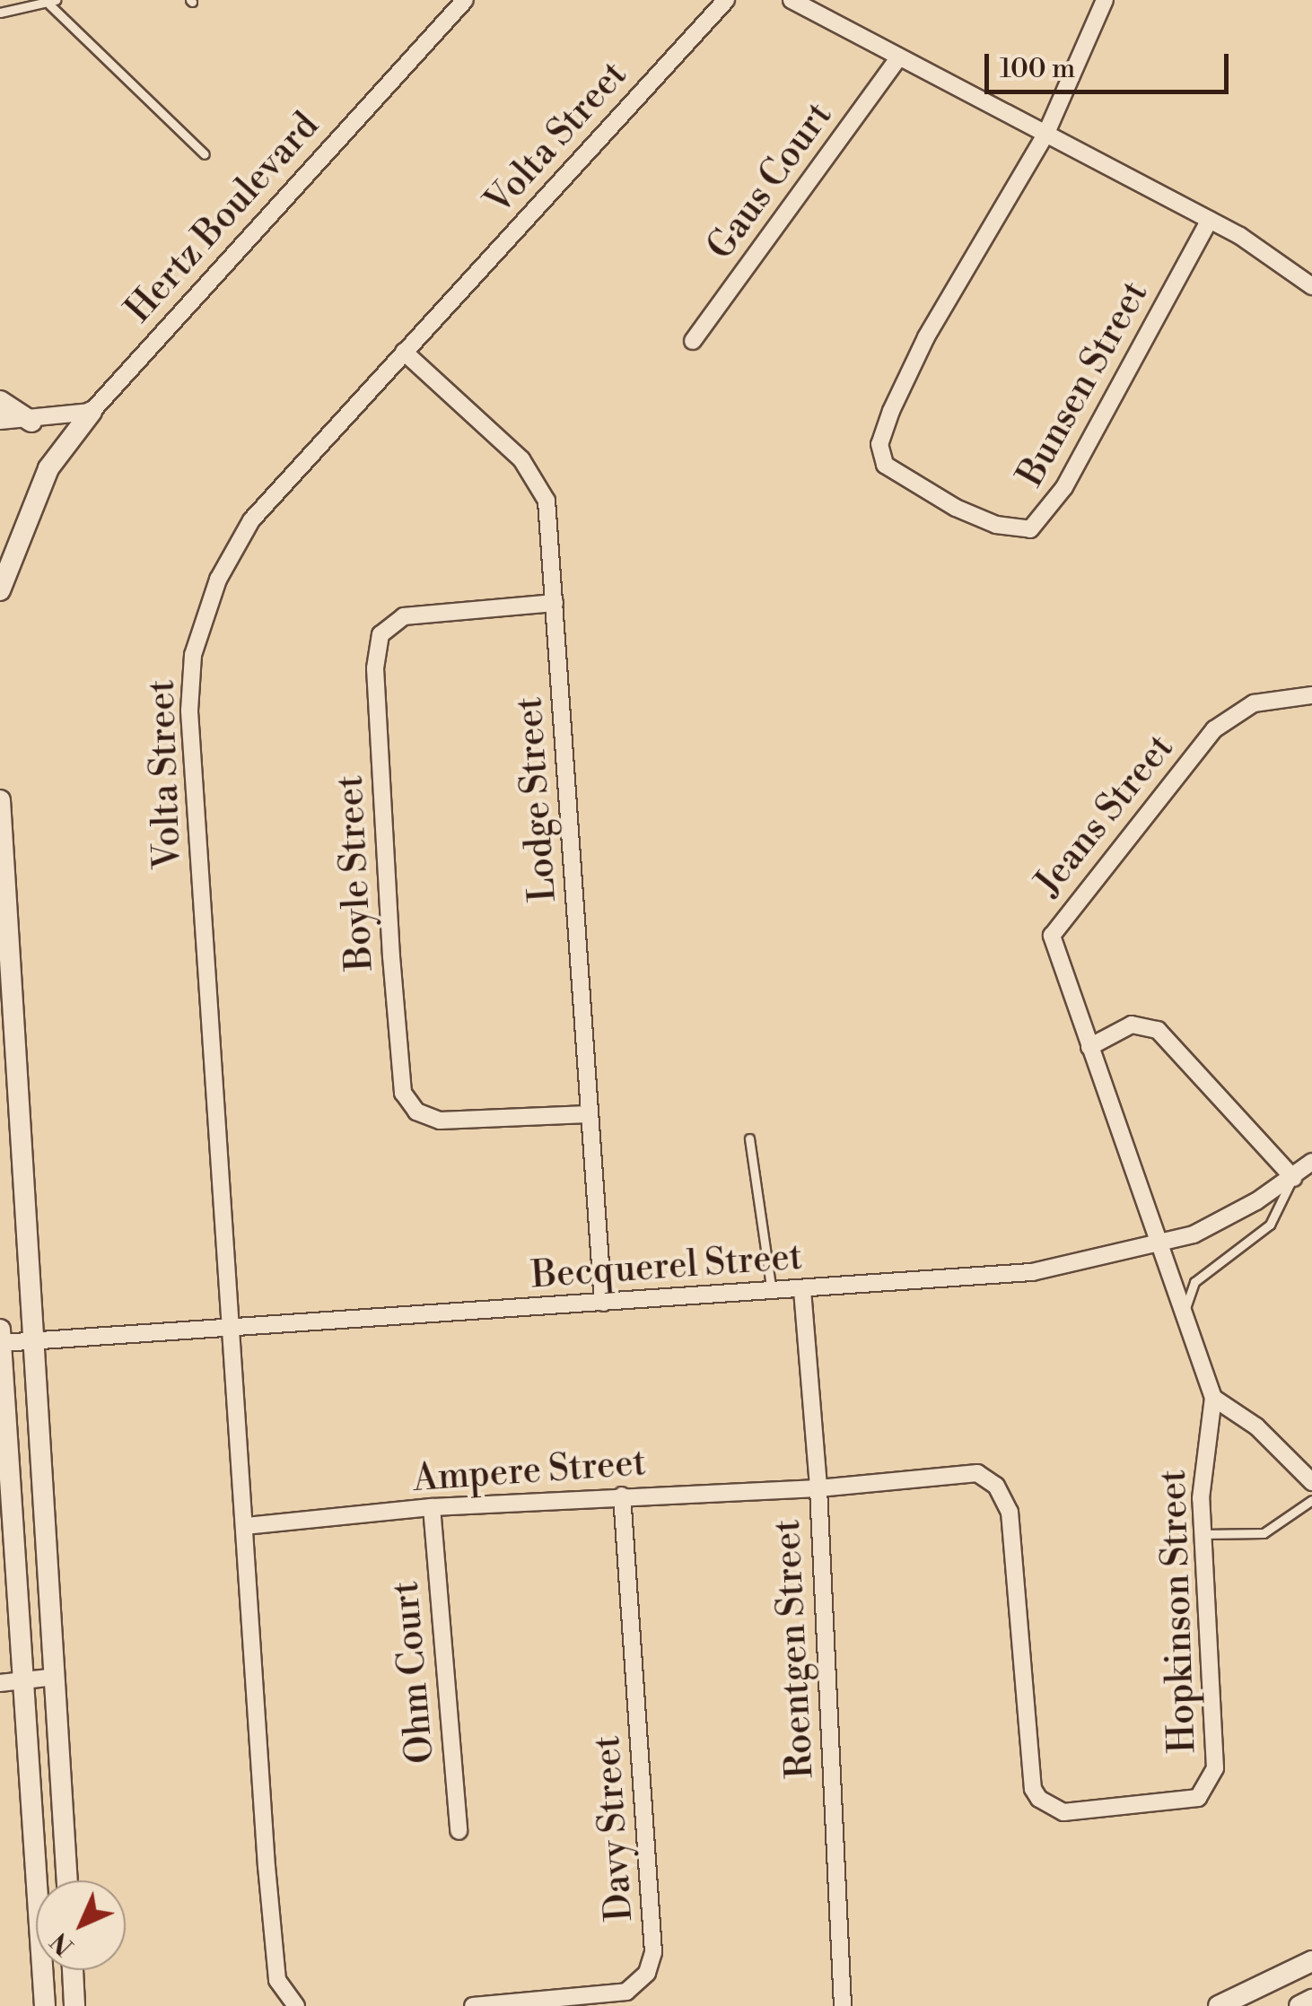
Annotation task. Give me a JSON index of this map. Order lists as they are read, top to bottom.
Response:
{
  "streets": {
    "street": [
      "Volta Street",
      "Gaus Court",
      "Hertz Boulevard",
      "Bunsen Street",
      "Lodge Street",
      "Jeans Street",
      "Boyle Street",
      "Becquerel Street",
      "Ampere Street",
      "Hopkinson Street",
      "Roentgen Street",
      "Ohm Court",
      "Davy Street"
    ]
  },
  "crossings": [
    ["Volta Street", "Lodge Street"],
    ["Volta Street", "Becquerel Street"],
    ["Volta Street", "Ampere Street"],
    ["Lodge Street", "Boyle Street"],
    ["Lodge Street", "Becquerel Street"],
    ["Jeans Street", "Becquerel Street"],
    ["Jeans Street", "Hopkinson Street"],
    ["Becquerel Street", "Hopkinson Street"],
    ["Becquerel Street", "Roentgen Street"],
    ["Ampere Street", "Hopkinson Street"],
    ["Ampere Street", "Roentgen Street"],
    ["Ampere Street", "Ohm Court"],
    ["Ampere Street", "Davy Street"],
    ["Hopkinson Street", "Roentgen Street"]
  ],
  "scale_bar": "100 m",
  "north": "bottom left"
}
